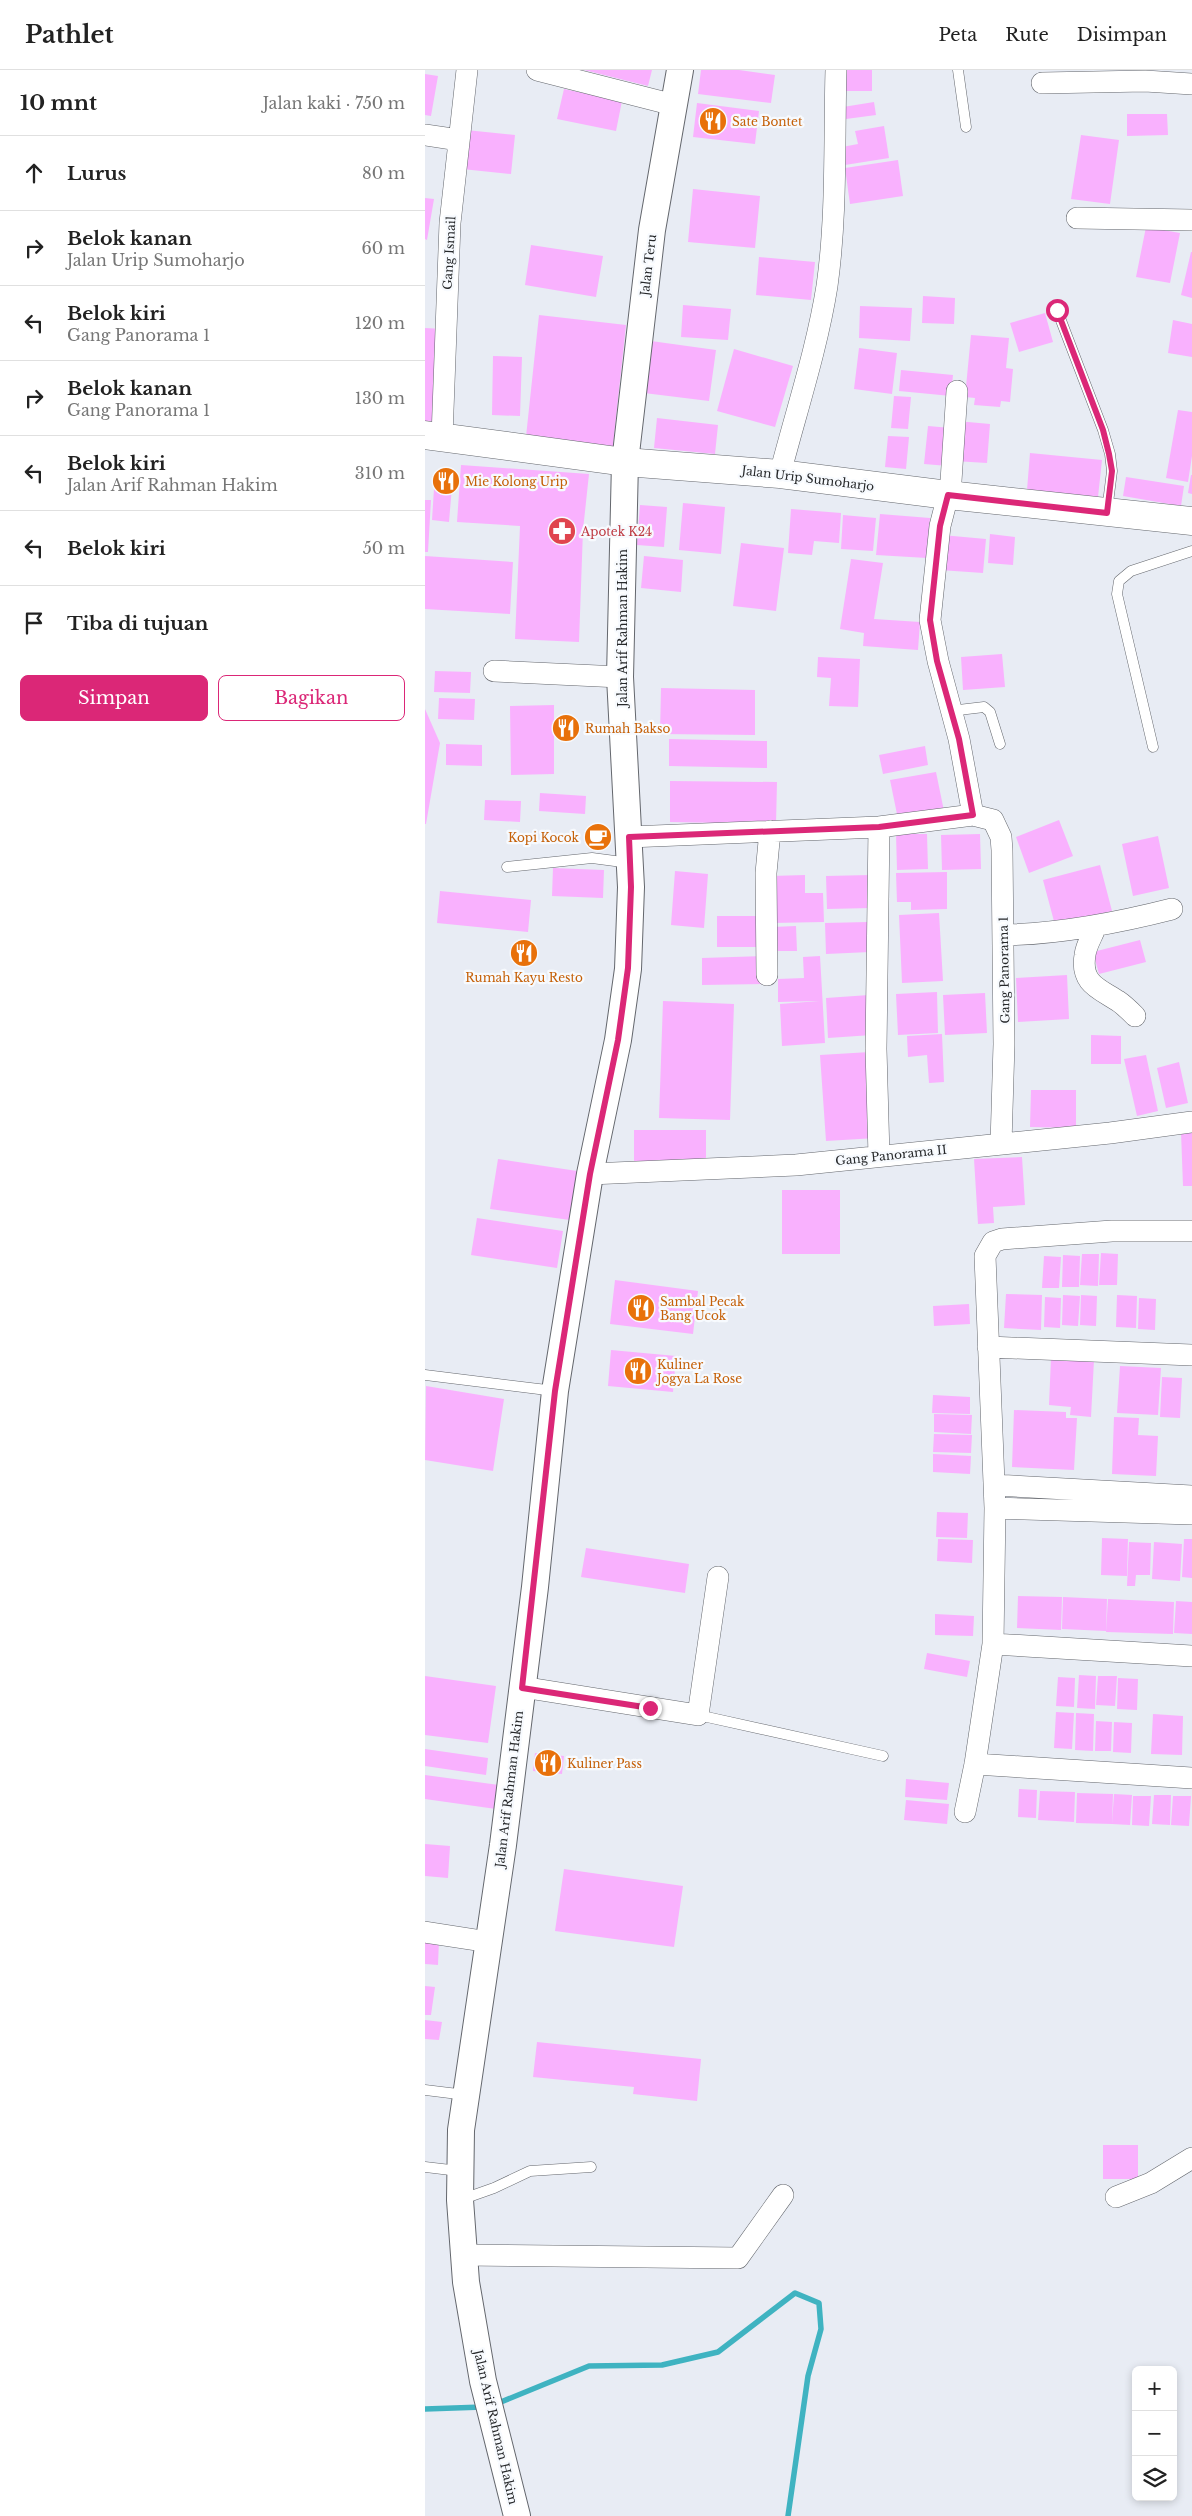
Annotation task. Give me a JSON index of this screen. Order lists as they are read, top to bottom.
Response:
{
  "streets": {
    "main road": ["Jalan Urip Sumoharjo"],
    "street": [
      "Gang Ismail",
      "Jalan Teru",
      "Jalan Arif Rahman Hakim",
      "Gang Panorama 1",
      "Gang Panorama II"
    ]
  },
  "crossings": [
    ["Gang Ismail", "Jalan Urip Sumoharjo"],
    ["Jalan Teru", "Jalan Urip Sumoharjo"],
    ["Jalan Teru", "Jalan Arif Rahman Hakim"],
    ["Jalan Urip Sumoharjo", "Jalan Arif Rahman Hakim"],
    ["Jalan Arif Rahman Hakim", "Gang Panorama 1"],
    ["Jalan Arif Rahman Hakim", "Gang Panorama II"],
    ["Gang Panorama 1", "Gang Panorama II"]
  ],
  "places": {
    "restaurant": [
      "Sate Bontet",
      "Mie Kolong Urip",
      "Rumah Bakso",
      "Rumah Kayu Resto",
      "Sambal Pecak Bang Ucok",
      "Kuliner Jogya La Rose",
      "Kuliner Pass"
    ],
    "pharmacy": ["Apotek K24"],
    "cafe": ["Kopi Kocok"]
  },
  "page": {
    "header": "Pathlet",
    "nav": ["Peta", "Rute", "Disimpan"],
    "heading": ["10 mnt", "Jalan kaki · 750 m"],
    "list": [
      ["Lurus", "80 m"],
      ["Belok kanan", "Jalan Urip Sumoharjo", "60 m"],
      ["Belok kiri", "Gang Panorama 1", "120 m"],
      ["Belok kanan", "Gang Panorama 1", "130 m"],
      ["Belok kiri", "Jalan Arif Rahman Hakim", "310 m"],
      ["Belok kiri", "50 m"],
      "Tiba di tujuan"
    ],
    "buttons": ["Simpan", "Bagikan"],
    "map_buttons": ["+", "−"]
  }
}
